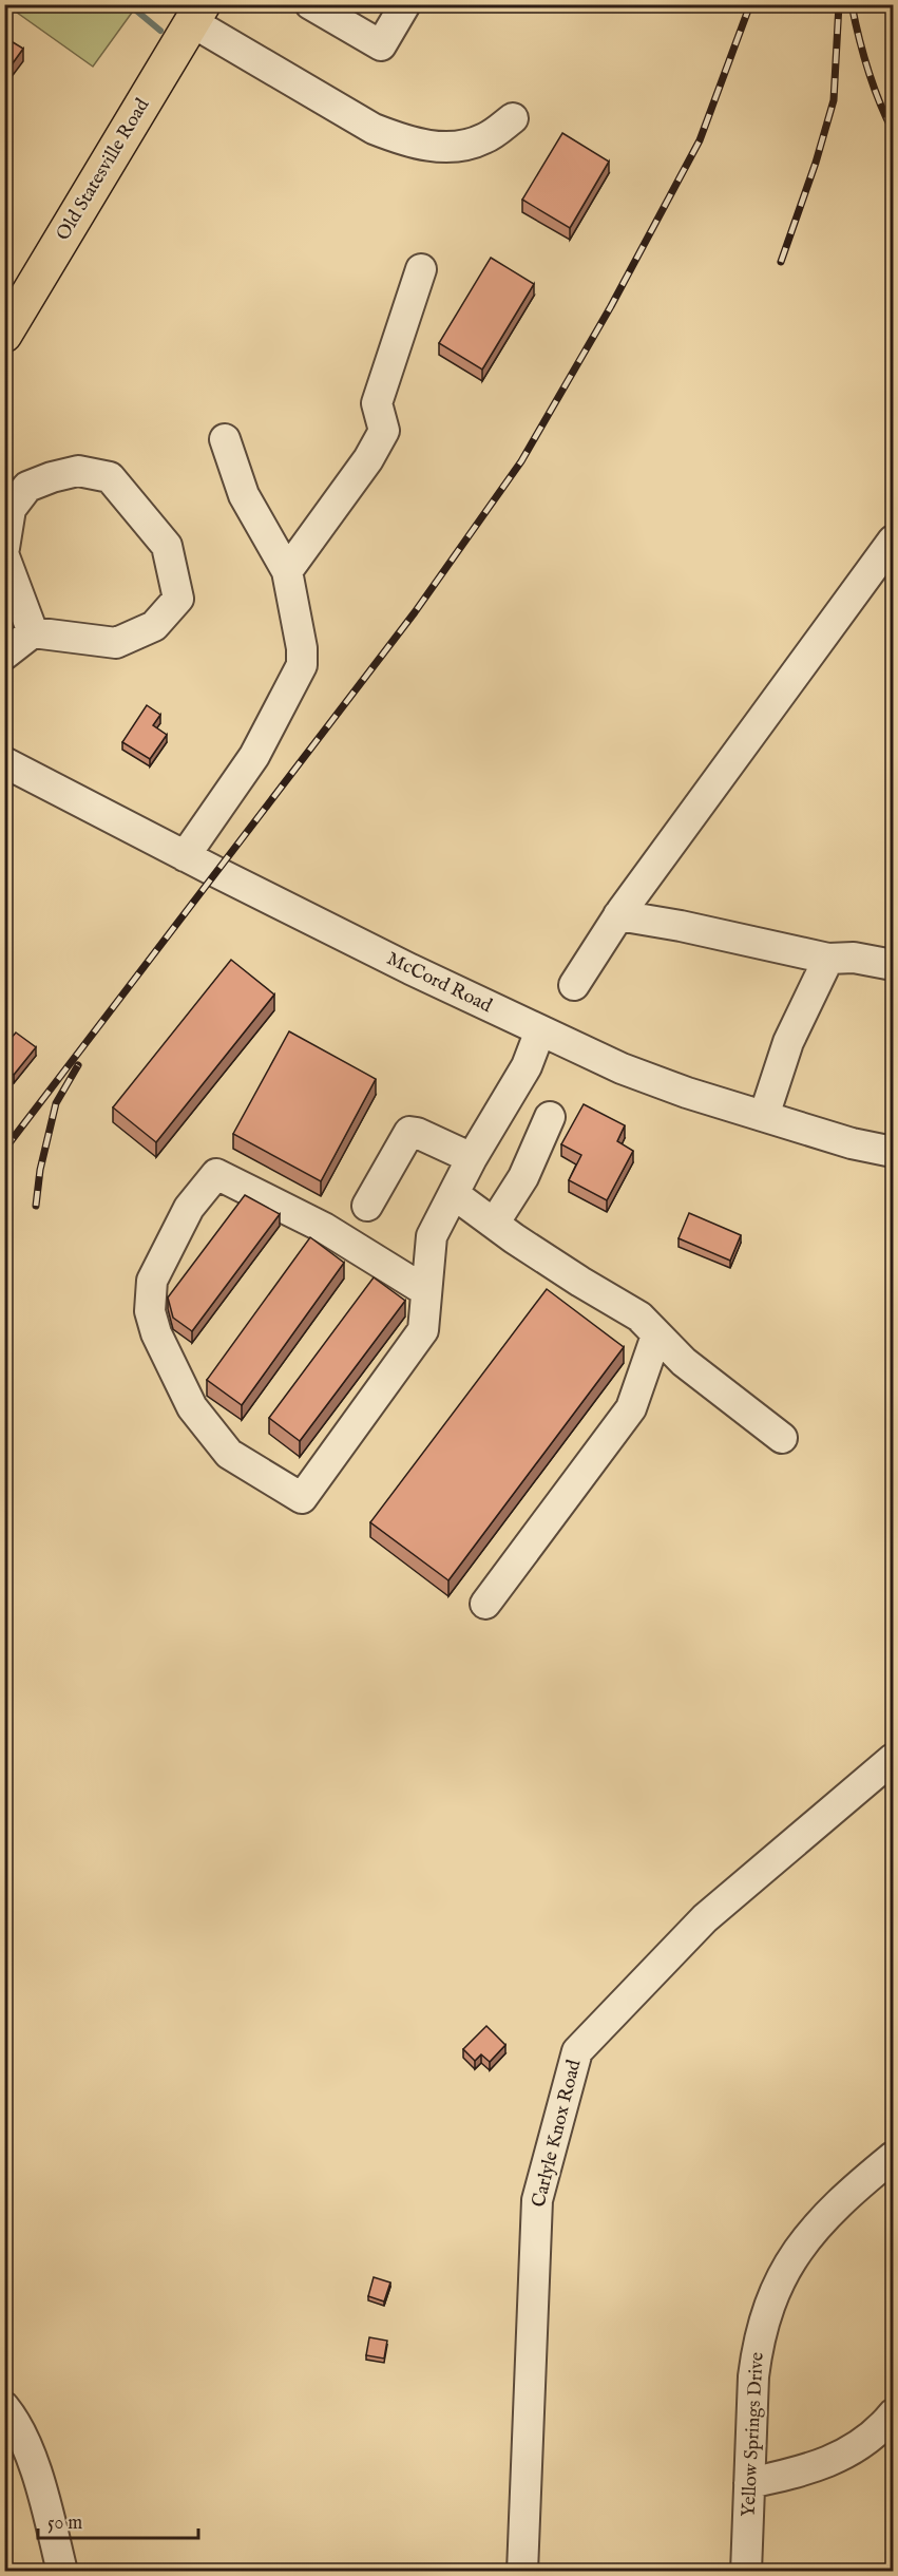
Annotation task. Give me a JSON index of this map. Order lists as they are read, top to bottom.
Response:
{
  "streets": {
    "main road": ["Old Statesville Road"],
    "street": ["McCord Road", "Carlyle Knox Road", "Yellow Springs Drive"]
  },
  "scale_bar": "50 m"
}
